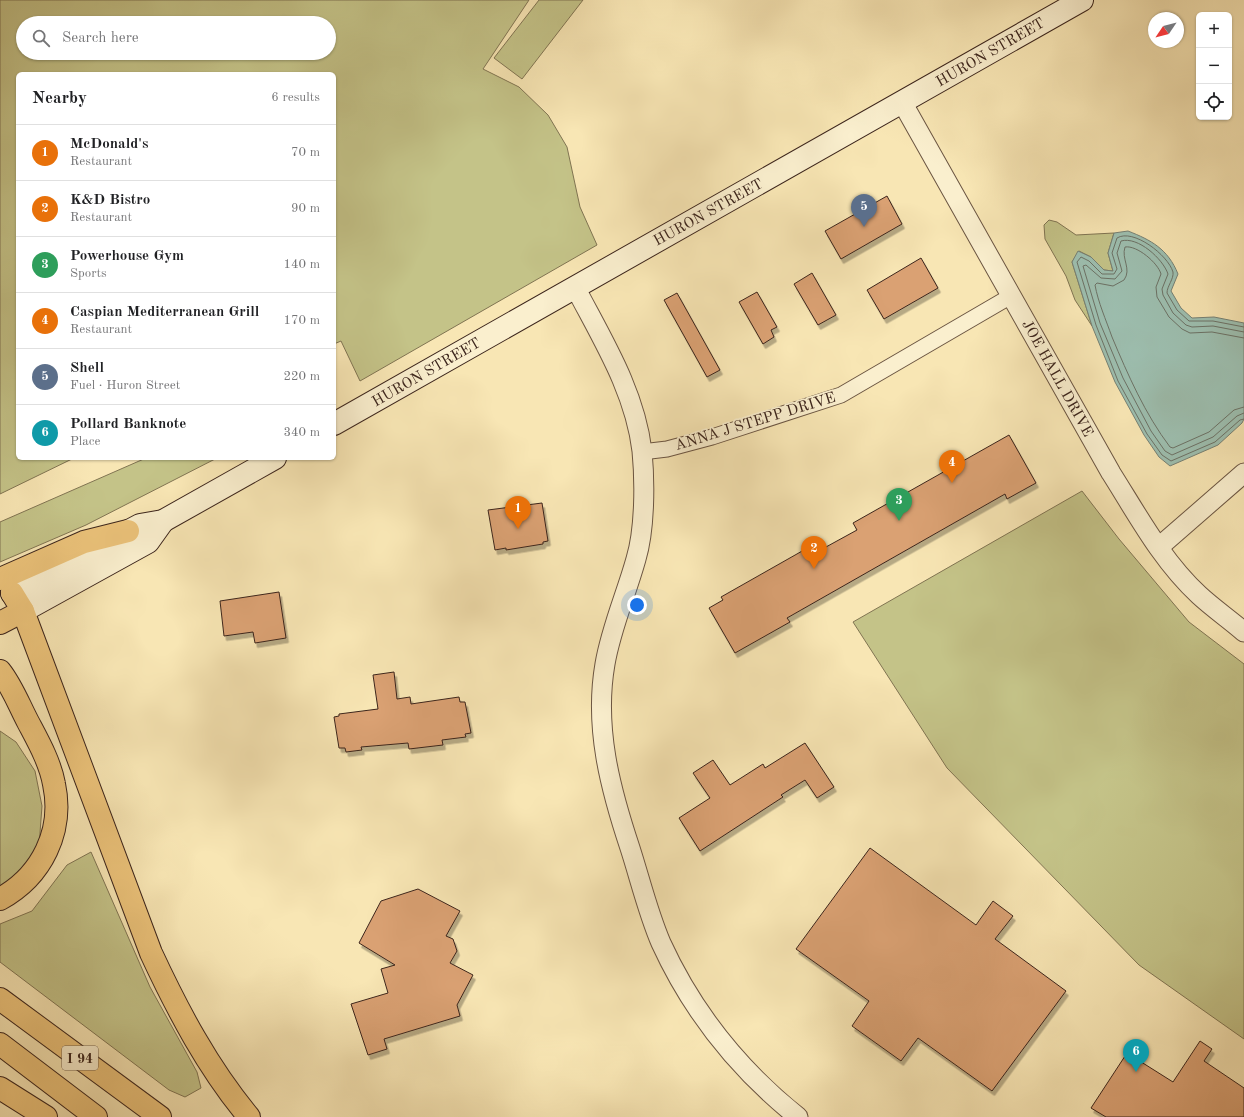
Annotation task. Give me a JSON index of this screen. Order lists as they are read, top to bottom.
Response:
{
  "streets": {
    "main road": ["HURON STREET", "I 94"],
    "street": ["JOE HALL DRIVE", "ANNA J STEPP DRIVE"]
  },
  "crossings": [
    ["HURON STREET", "JOE HALL DRIVE"],
    ["JOE HALL DRIVE", "ANNA J STEPP DRIVE"]
  ],
  "north": "bottom left",
  "page": {
    "map_buttons": ["+", "−"],
    "search": "Search here",
    "heading": ["Nearby", "6 results"],
    "list": [
      {
        "mark": "1",
        "name": "McDonald's",
        "note": "Restaurant",
        "value": "70 m"
      },
      {
        "mark": "2",
        "name": "K&D Bistro",
        "note": "Restaurant",
        "value": "90 m"
      },
      {
        "mark": "3",
        "name": "Powerhouse Gym",
        "note": "Sports",
        "value": "140 m"
      },
      {
        "mark": "4",
        "name": "Caspian Mediterranean Grill",
        "note": "Restaurant",
        "value": "170 m"
      },
      {
        "mark": "5",
        "name": "Shell",
        "note": "Fuel · Huron Street",
        "value": "220 m"
      },
      {
        "mark": "6",
        "name": "Pollard Banknote",
        "note": "Place",
        "value": "340 m"
      }
    ],
    "pins": [
      "5",
      "4",
      "3",
      "1",
      "2",
      "6"
    ]
  }
}
